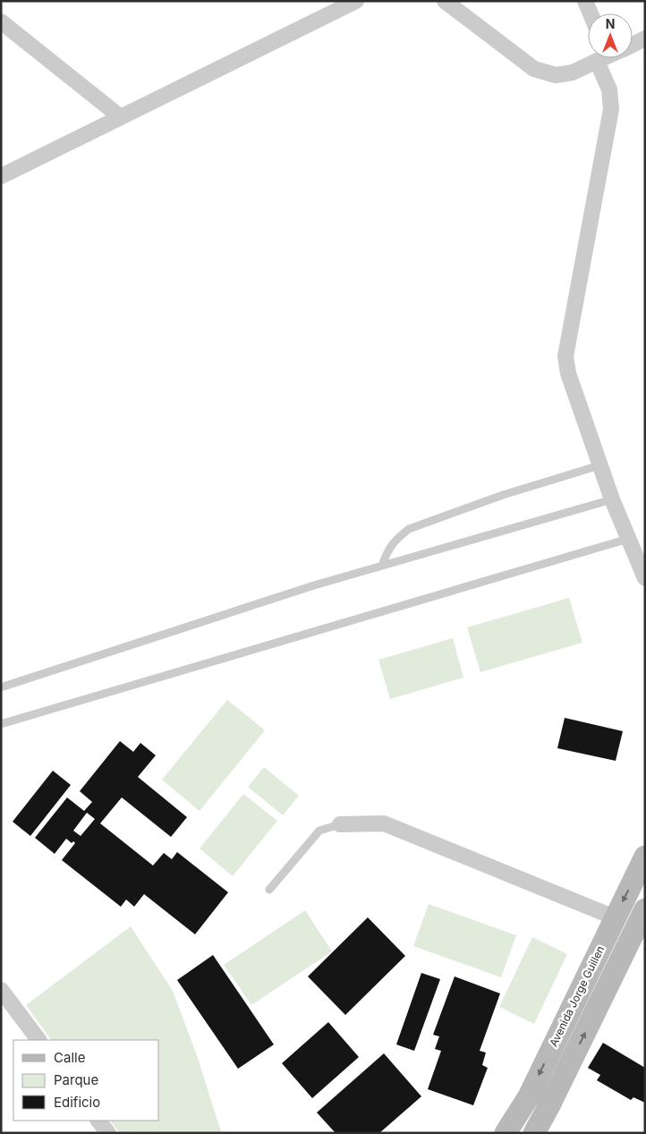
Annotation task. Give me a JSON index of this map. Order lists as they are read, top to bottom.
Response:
{
  "streets": {
    "street": ["Avenida Jorge Guillen"]
  },
  "legend": ["Calle", "Parque", "Edificio"],
  "north": "top"
}
